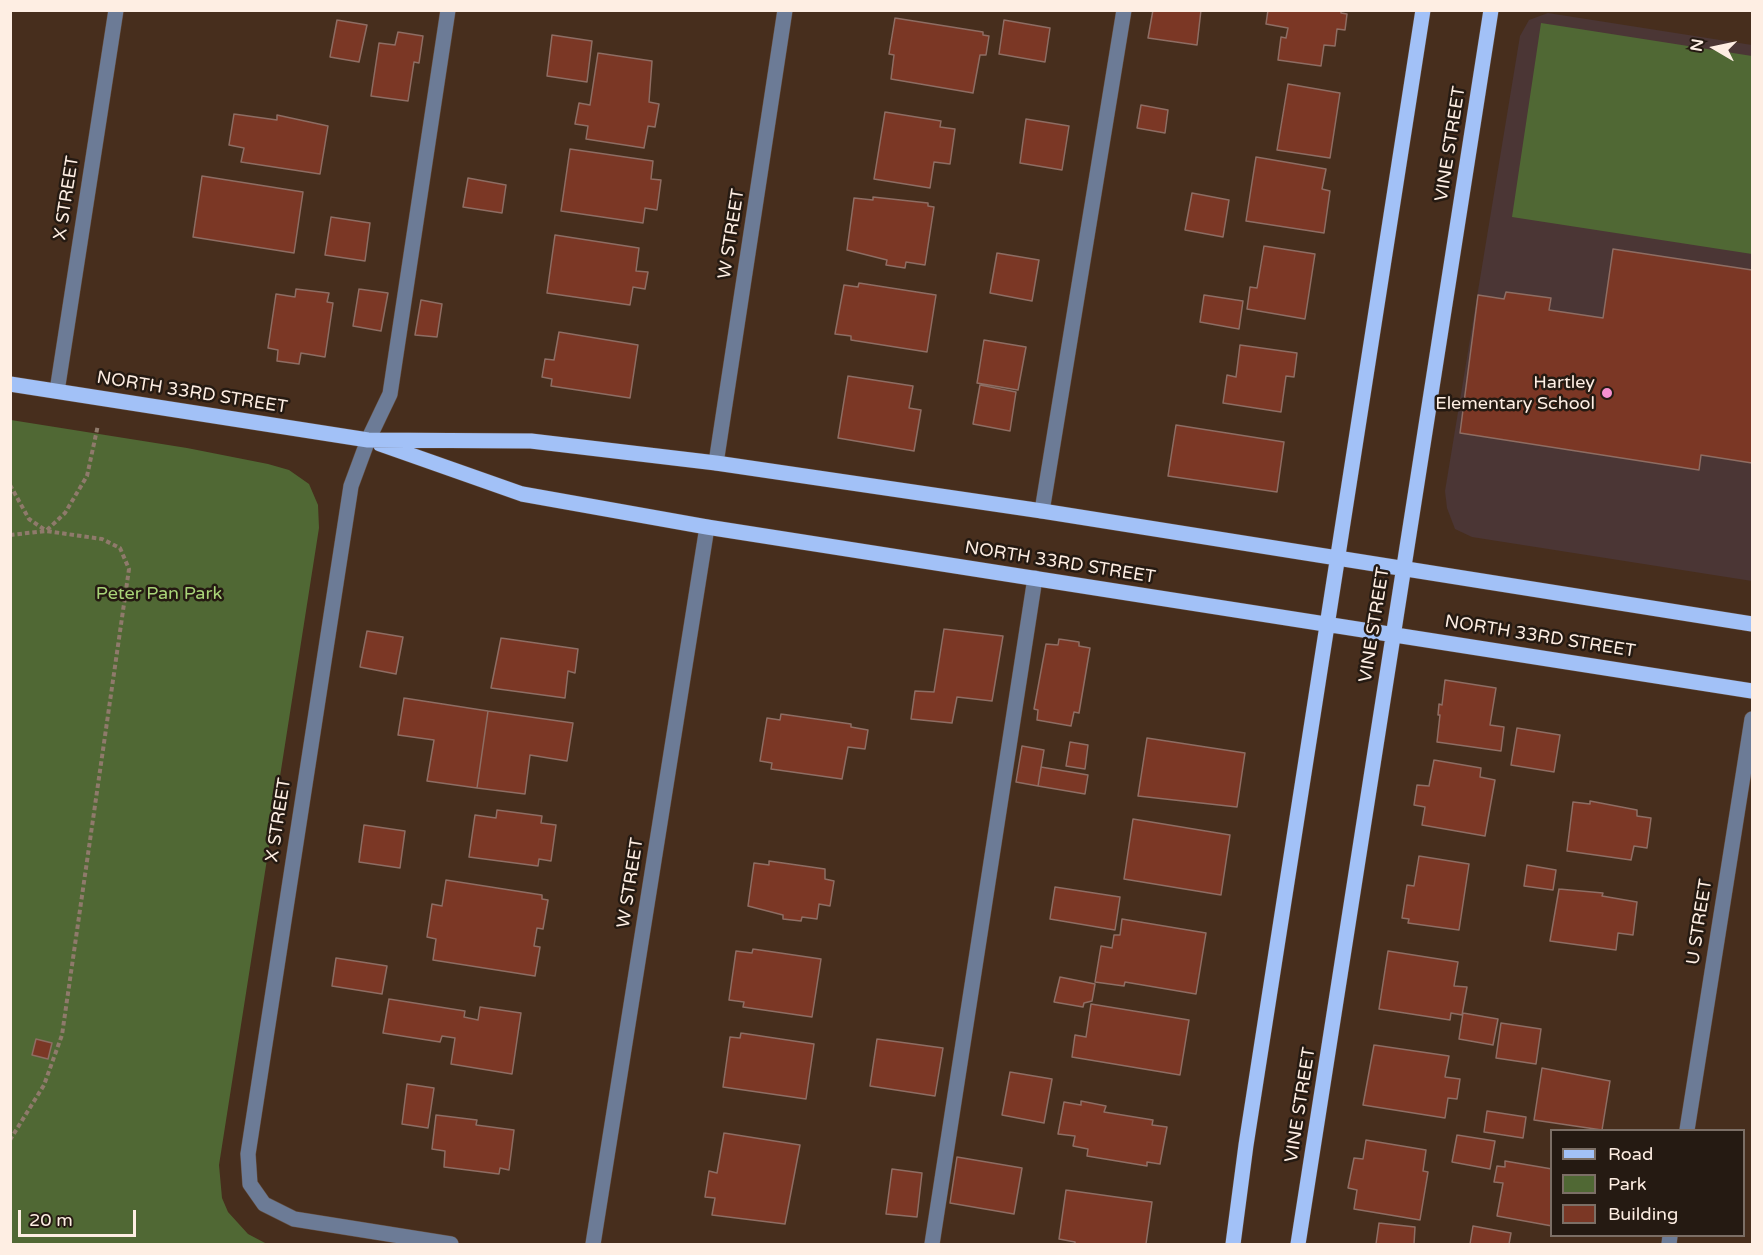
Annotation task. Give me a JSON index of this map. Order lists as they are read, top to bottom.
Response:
{
  "streets": {
    "main road": ["VINE STREET", "NORTH 33RD STREET"],
    "street": ["X STREET", "W STREET", "U STREET"]
  },
  "crossings": [
    ["VINE STREET", "NORTH 33RD STREET"],
    ["X STREET", "NORTH 33RD STREET"],
    ["W STREET", "NORTH 33RD STREET"]
  ],
  "parks": ["Peter Pan Park"],
  "places": ["Hartley Elementary School"],
  "legend": ["Road", "Park", "Building"],
  "scale_bar": "20 m",
  "north": "left"
}
